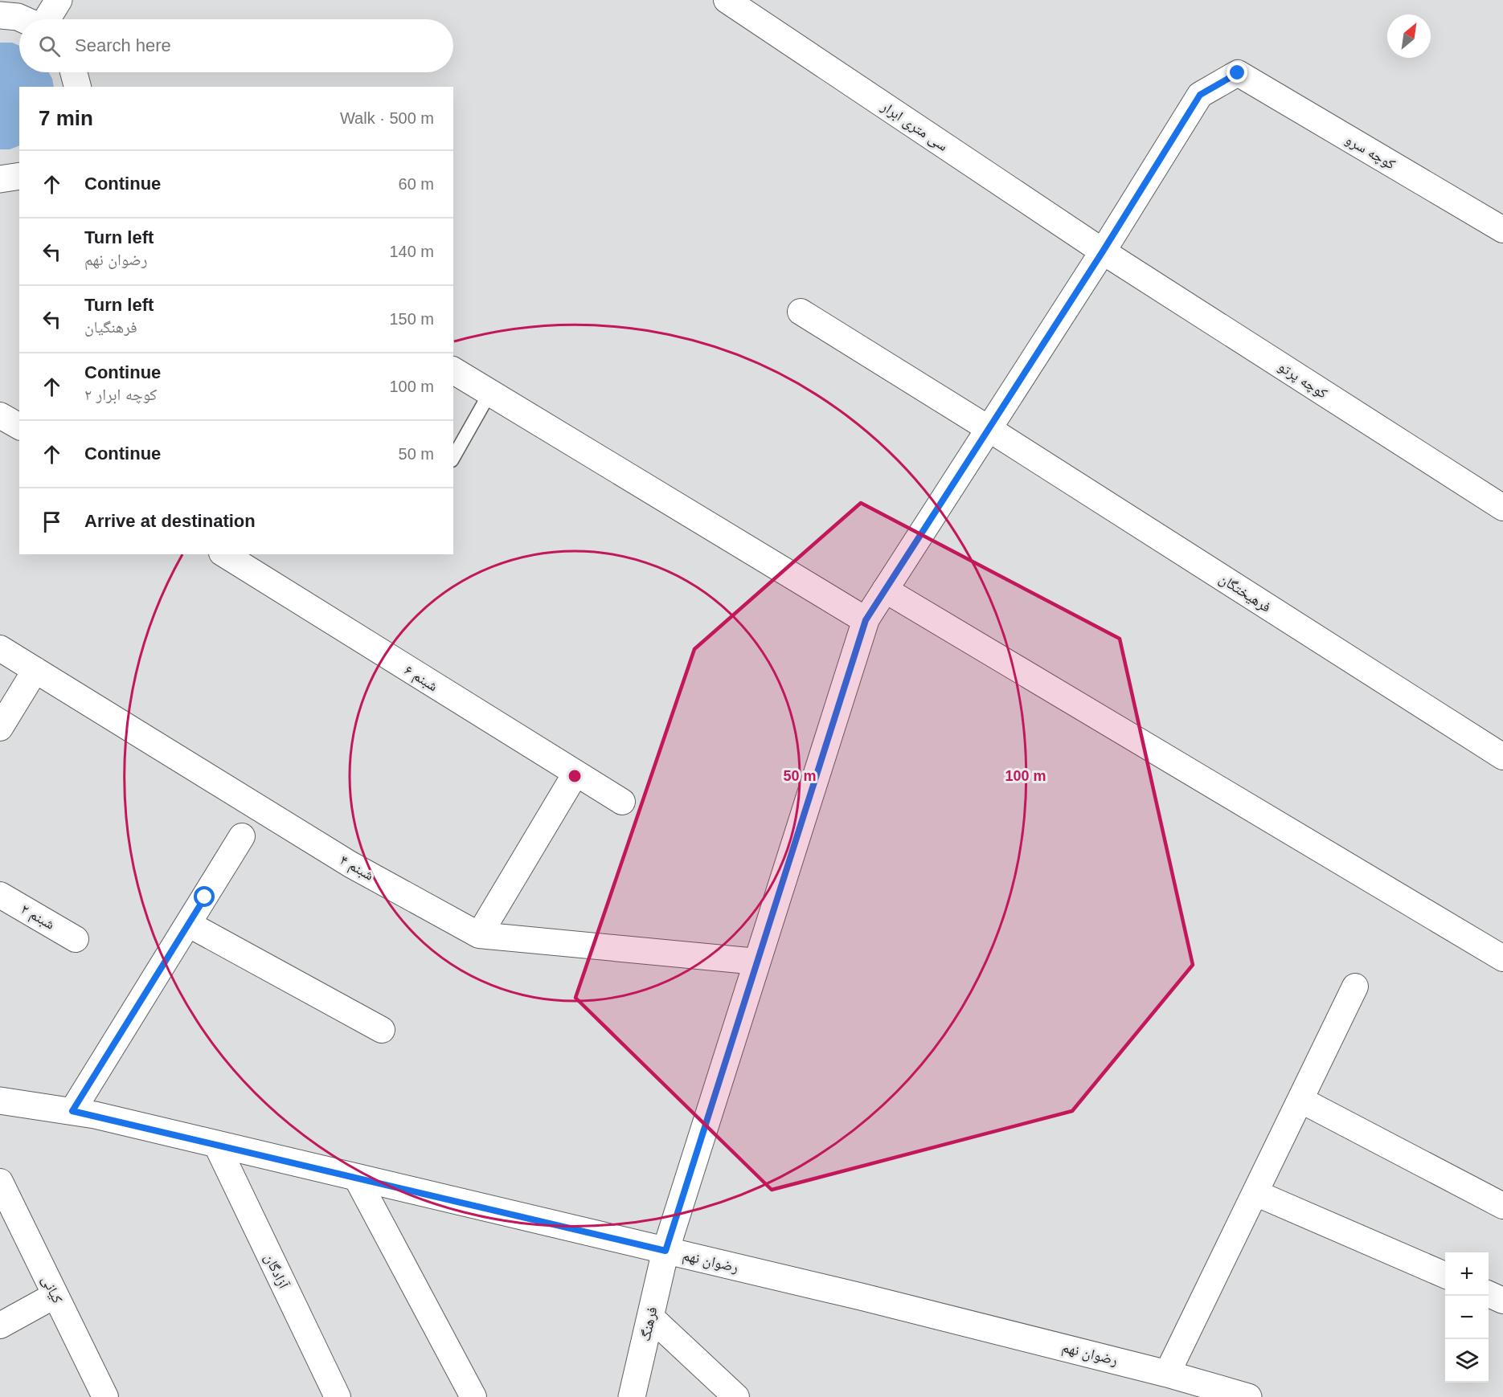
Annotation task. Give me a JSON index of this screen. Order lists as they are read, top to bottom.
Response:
{
  "streets": {
    "street": [
      "سی متری ابرار",
      "کوچه سرو",
      "کوچه پرتو",
      "فرهیختگان",
      "شبنم ۶",
      "شبنم ۴",
      "شبنم ۲",
      "رضوان نهم",
      "آزادگان",
      "کیانی",
      "فرهنگ"
    ]
  },
  "crossings": [
    ["سی متری ابرار", "کوچه سرو"],
    ["سی متری ابرار", "کوچه پرتو"],
    ["کوچه سرو", "کوچه پرتو"],
    ["شبنم ۴", "فرهنگ"],
    ["رضوان نهم", "آزادگان"],
    ["رضوان نهم", "فرهنگ"]
  ],
  "north": "top right",
  "page": {
    "search": "Search here",
    "heading": ["7 min", "Walk · 500 m"],
    "list": [
      ["Continue", "60 m"],
      ["Turn left", "رضوان نهم", "140 m"],
      ["Turn left", "فرهنگیان", "150 m"],
      ["Continue", "کوچه ابرار ۲", "100 m"],
      ["Continue", "50 m"],
      "Arrive at destination"
    ],
    "map_buttons": ["+", "−"]
  },
  "rings": ["50 m", "100 m"]
}
